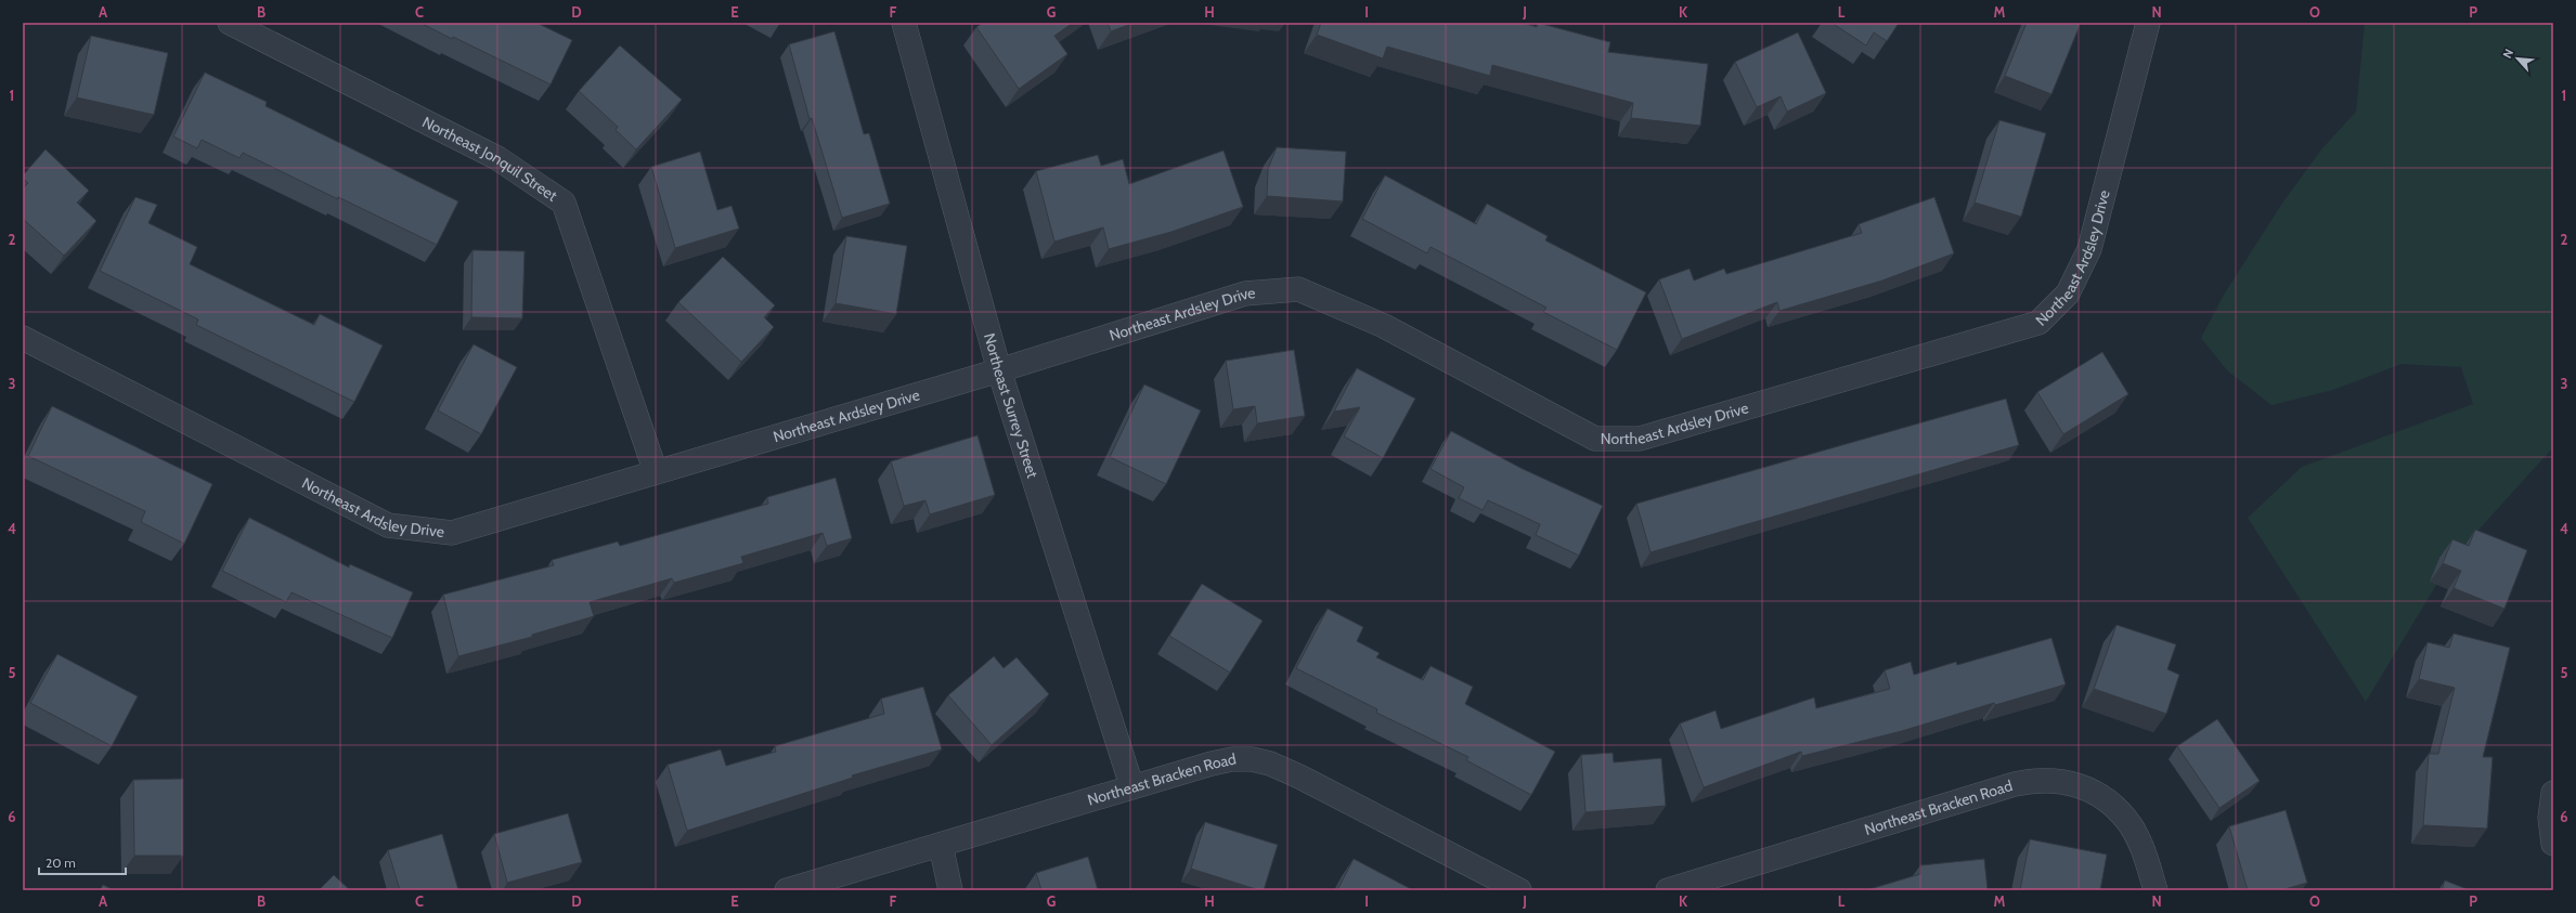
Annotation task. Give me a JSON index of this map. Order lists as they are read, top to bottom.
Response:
{
  "streets": {
    "street": [
      "Northeast Jonquil Street",
      "Northeast Ardsley Drive",
      "Northeast Surrey Street",
      "Northeast Bracken Road"
    ]
  },
  "crossings": [
    ["Northeast Jonquil Street", "Northeast Ardsley Drive"],
    ["Northeast Ardsley Drive", "Northeast Surrey Street"],
    ["Northeast Surrey Street", "Northeast Bracken Road"]
  ],
  "scale_bar": "20 m",
  "north": "top left",
  "grid": {
    "columns": [
      "A",
      "B",
      "C",
      "D",
      "E",
      "F",
      "G",
      "H",
      "I",
      "J",
      "K",
      "L",
      "M",
      "N",
      "O",
      "P"
    ],
    "rows": [
      "1",
      "2",
      "3",
      "4",
      "5",
      "6"
    ]
  }
}
